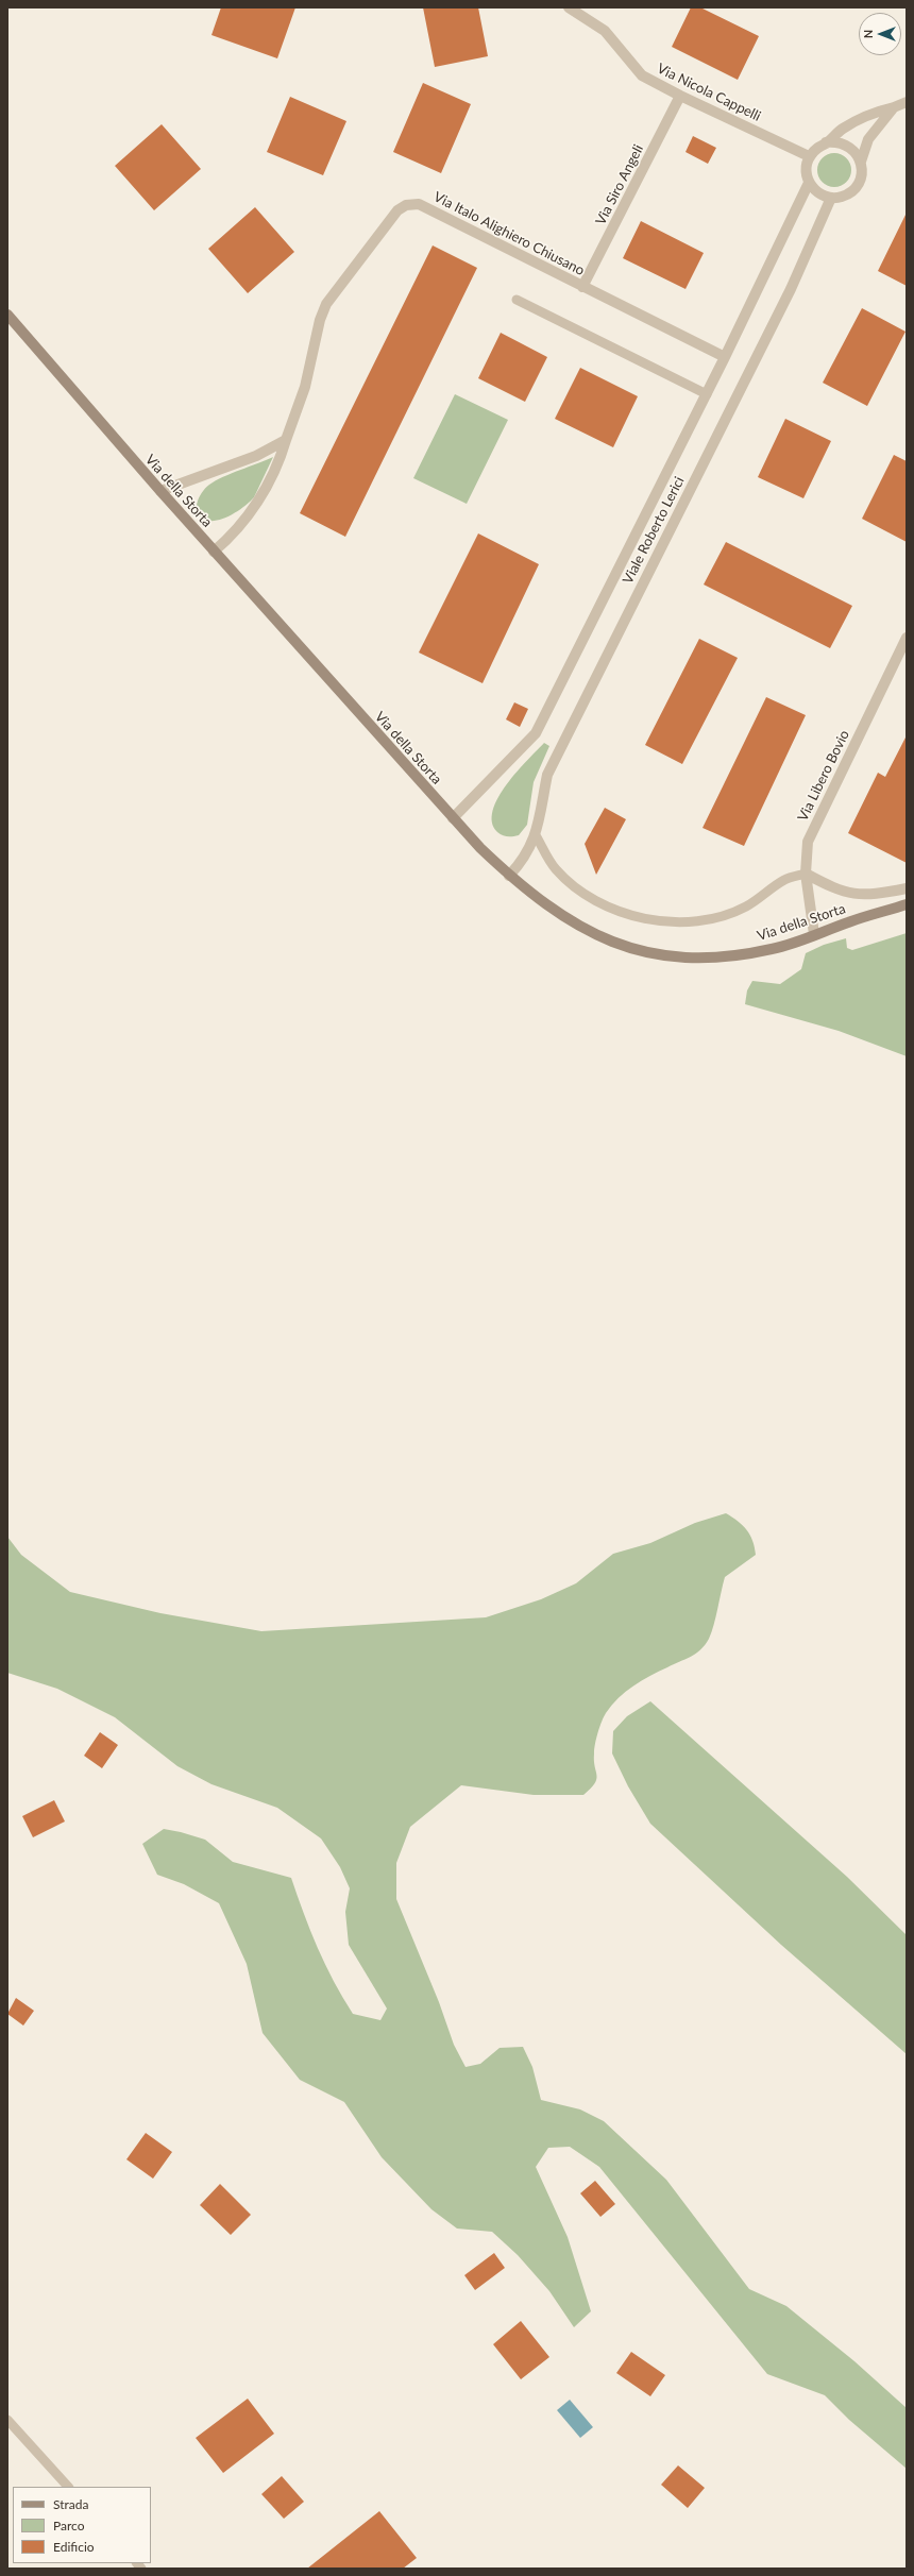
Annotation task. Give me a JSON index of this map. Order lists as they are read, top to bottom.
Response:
{
  "streets": {
    "main road": ["Via della Storta"],
    "street": [
      "Via Nicola Cappelli",
      "Via Siro Angeli",
      "Via Italo Alighiero Chiusano",
      "Viale Roberto Lerici",
      "Via Libero Bovio"
    ]
  },
  "crossings": [
    ["Via Nicola Cappelli", "Via Siro Angeli"],
    ["Via Nicola Cappelli", "Viale Roberto Lerici"],
    ["Via Siro Angeli", "Via Italo Alighiero Chiusano"],
    ["Via Italo Alighiero Chiusano", "Via della Storta"],
    ["Via Italo Alighiero Chiusano", "Viale Roberto Lerici"],
    ["Via della Storta", "Viale Roberto Lerici"],
    ["Via della Storta", "Via Libero Bovio"]
  ],
  "legend": ["Strada", "Parco", "Edificio"],
  "north": "left"
}
